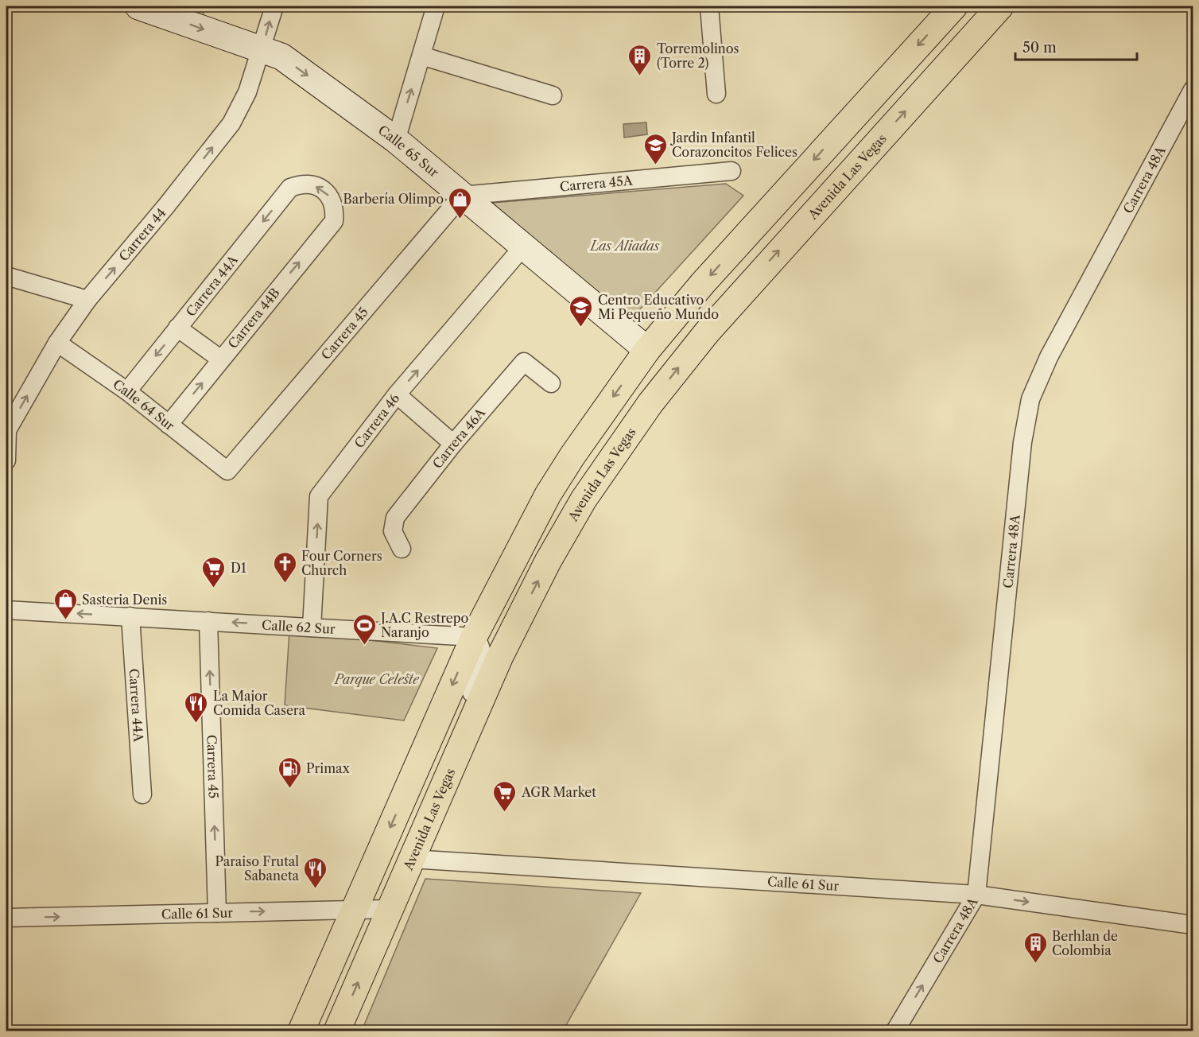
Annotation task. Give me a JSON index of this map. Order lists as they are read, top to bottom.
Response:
{
  "streets": {
    "main road": ["Avenida Las Vegas"],
    "street": [
      "Calle 65 Sur",
      "Carrera 48A",
      "Carrera 45A",
      "Carrera 44",
      "Carrera 44A",
      "Carrera 44B",
      "Carrera 45",
      "Calle 64 Sur",
      "Carrera 46",
      "Carrera 46A",
      "Calle 62 Sur",
      "Calle 61 Sur"
    ]
  },
  "crossings": [
    ["Calle 65 Sur", "Carrera 45A"],
    ["Calle 65 Sur", "Carrera 44"],
    ["Calle 65 Sur", "Carrera 45"],
    ["Calle 65 Sur", "Carrera 46"],
    ["Avenida Las Vegas", "Calle 61 Sur"],
    ["Carrera 48A", "Calle 61 Sur"],
    ["Carrera 45A", "Carrera 45"],
    ["Carrera 44", "Calle 64 Sur"],
    ["Carrera 44A", "Carrera 44B"],
    ["Carrera 44A", "Calle 64 Sur"],
    ["Carrera 44A", "Calle 62 Sur"],
    ["Carrera 44B", "Calle 64 Sur"],
    ["Carrera 45", "Calle 64 Sur"],
    ["Carrera 45", "Calle 62 Sur"],
    ["Carrera 45", "Calle 61 Sur"],
    ["Carrera 46", "Calle 62 Sur"]
  ],
  "one_way": [
    "Calle 65 Sur",
    "Carrera 44",
    "Carrera 44A",
    "Carrera 44B",
    "Carrera 45",
    "Carrera 46",
    "Calle 62 Sur",
    "Calle 61 Sur"
  ],
  "parks": ["Las Aliadas", "Parque Celeste"],
  "places": {
    "building": ["Torremolinos (Torre 2)", "Berhlan de Colombia"],
    "school or university": ["Jardin Infantil Corazoncitos Felices", "Centro Educativo Mi Pequeño Mundo"],
    "shop": ["Barbería Olimpo", "Sasteria Denis"],
    "church": ["Four Corners Church"],
    "supermarket": ["D1", "AGR Market"],
    "sports": ["J.A.C Restrepo Naranjo"],
    "restaurant": ["La Major Comida Casera", "Paraiso Frutal Sabaneta"],
    "fuel station": ["Primax"]
  },
  "scale_bar": "50 m"
}
